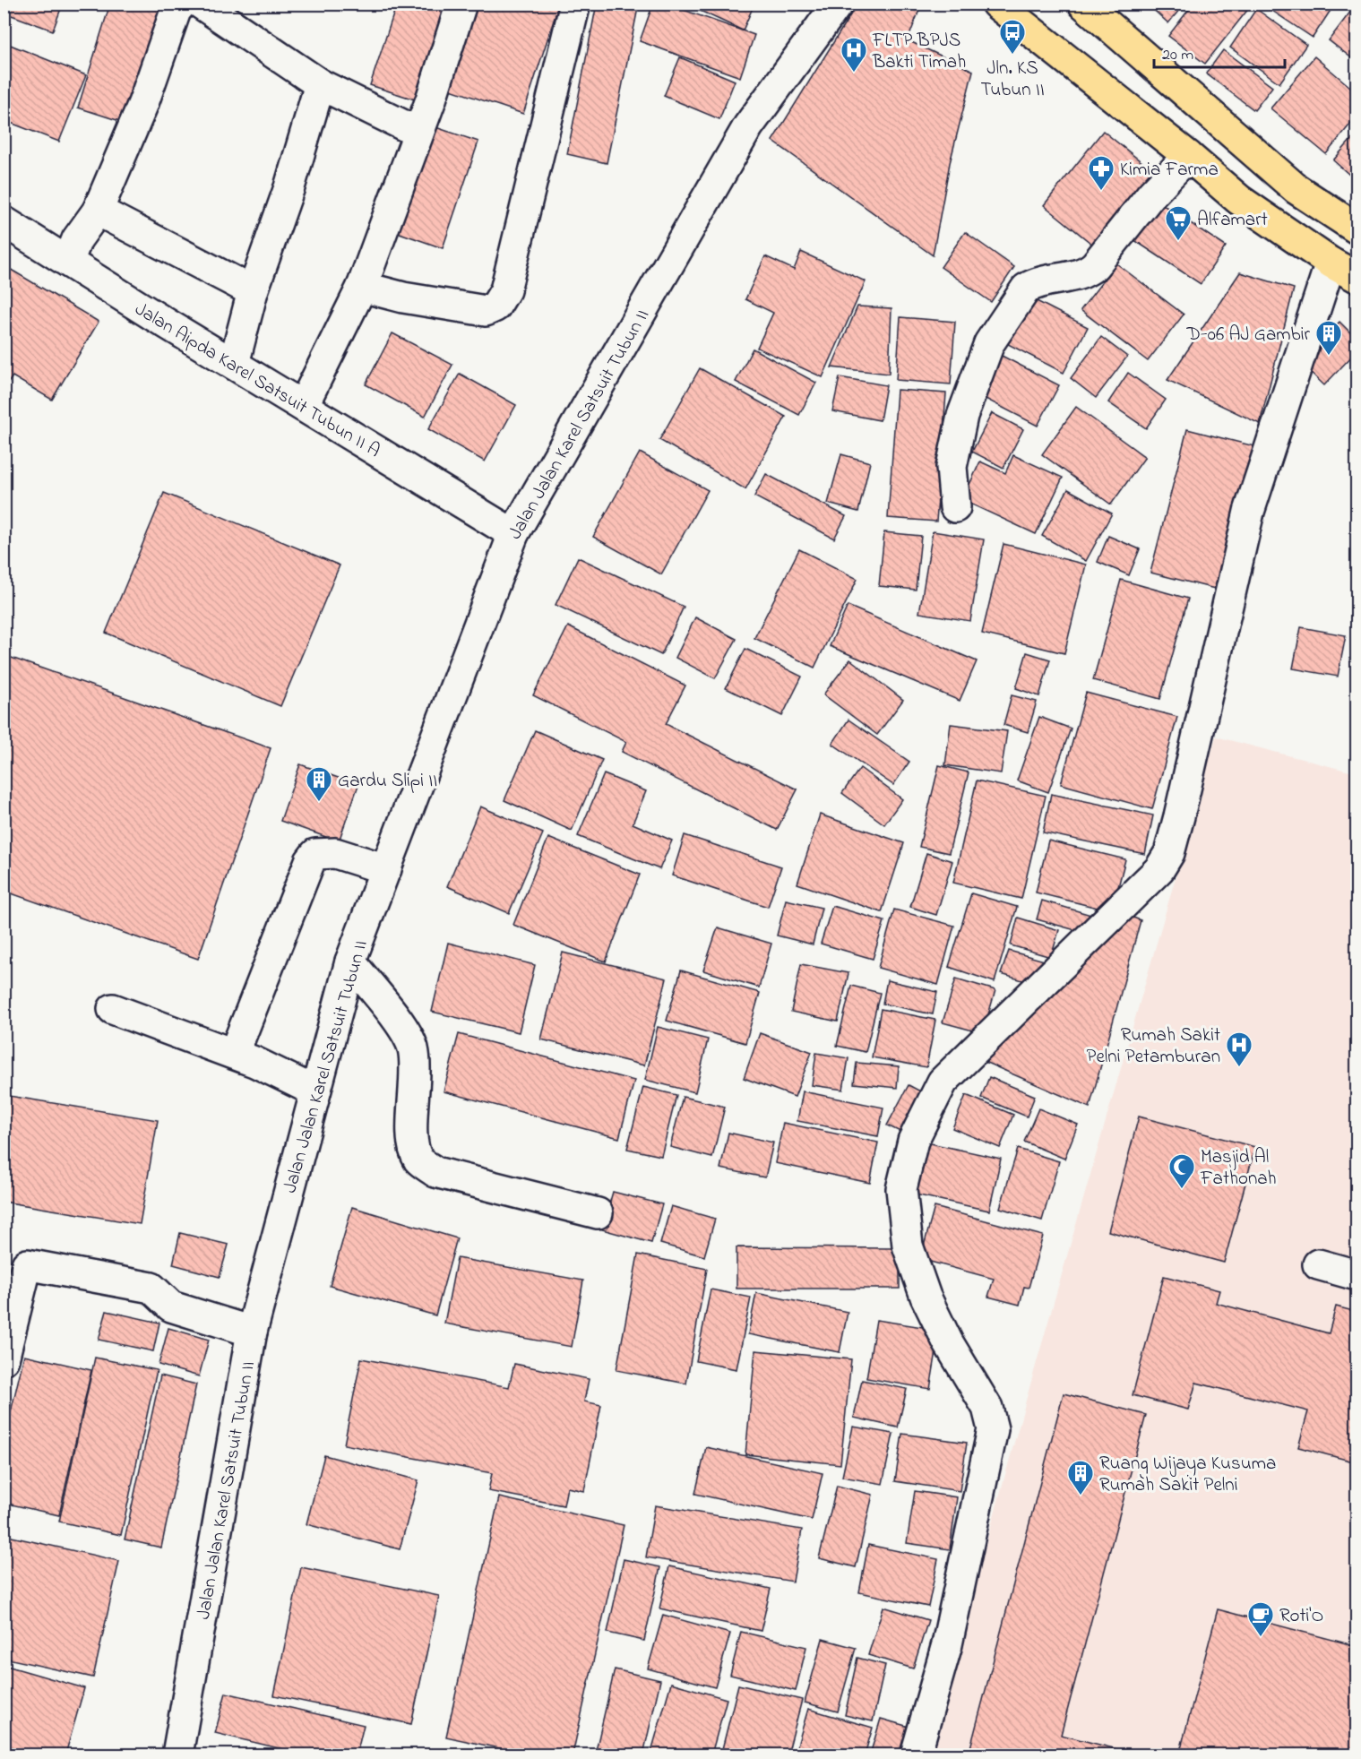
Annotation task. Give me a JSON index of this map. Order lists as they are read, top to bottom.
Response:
{
  "streets": {
    "street": ["Jalan Aipda Karel Satsuit Tubun II A", "Jalan Jalan Karel Satsuit Tubun II"]
  },
  "crossings": [
    ["Jalan Aipda Karel Satsuit Tubun II A", "Jalan Jalan Karel Satsuit Tubun II"]
  ],
  "places": {
    "bus stop": ["Jln. KS Tubun II"],
    "hospital": ["FLTP BPJS Bakti Timah", "Rumah Sakit Pelni Petamburan"],
    "pharmacy": ["Kimia Farma"],
    "supermarket": ["Alfamart"],
    "building": ["D-06 AJ Gambir", "Gardu Slipi II", "Ruang Wijaya Kusuma Rumah Sakit Pelni"],
    "mosque": ["Masjid Al Fathonah"],
    "cafe": ["Roti'O"]
  },
  "scale_bar": "20 m"
}
